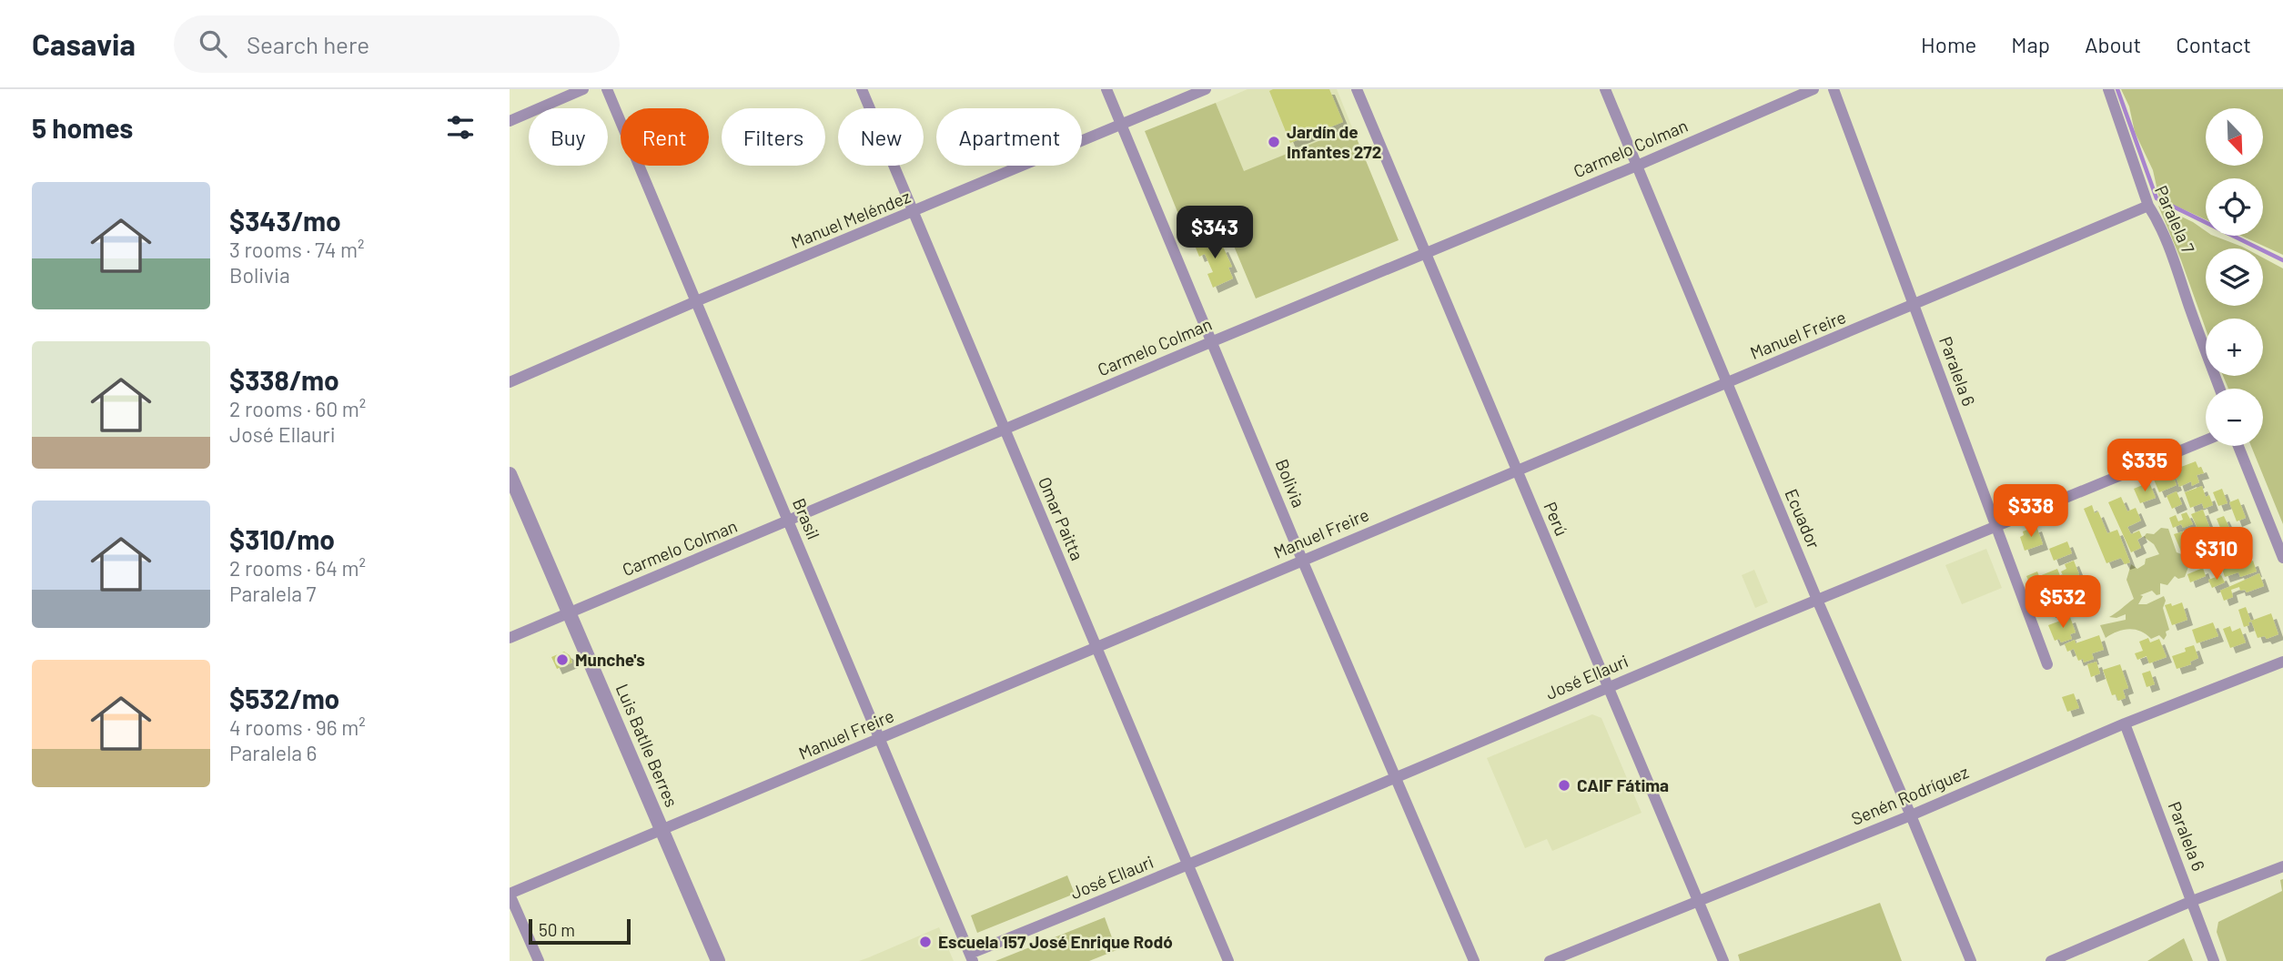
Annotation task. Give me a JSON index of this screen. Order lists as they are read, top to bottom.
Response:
{
  "streets": {
    "street": [
      "Carmelo Colman",
      "Manuel Meléndez",
      "Paralela 7",
      "Manuel Freire",
      "Paralela 6",
      "Bolivia",
      "Brasil",
      "Omar Paitta",
      "Perú",
      "Ecuador",
      "José Ellauri",
      "Luis Batlle Berres",
      "Senén Rodríguez"
    ]
  },
  "crossings": [
    ["Carmelo Colman", "Bolivia"],
    ["Carmelo Colman", "Brasil"],
    ["Carmelo Colman", "Omar Paitta"],
    ["Carmelo Colman", "Perú"],
    ["Carmelo Colman", "Ecuador"],
    ["Carmelo Colman", "Luis Batlle Berres"],
    ["Manuel Meléndez", "Bolivia"],
    ["Manuel Meléndez", "Brasil"],
    ["Manuel Meléndez", "Omar Paitta"],
    ["Paralela 7", "Manuel Freire"],
    ["Manuel Freire", "Paralela 6"],
    ["Manuel Freire", "Bolivia"],
    ["Manuel Freire", "Brasil"],
    ["Manuel Freire", "Omar Paitta"],
    ["Manuel Freire", "Perú"],
    ["Manuel Freire", "Ecuador"],
    ["Manuel Freire", "Luis Batlle Berres"],
    ["Paralela 6", "José Ellauri"],
    ["Paralela 6", "Senén Rodríguez"],
    ["Bolivia", "José Ellauri"],
    ["Brasil", "José Ellauri"],
    ["Omar Paitta", "José Ellauri"],
    ["Perú", "José Ellauri"],
    ["Perú", "Senén Rodríguez"],
    ["Ecuador", "José Ellauri"],
    ["Ecuador", "Senén Rodríguez"]
  ],
  "places": [
    "Jardín de Infantes 272",
    "Munche's",
    "CAIF Fátima",
    "Escuela 157 José Enrique Rodó"
  ],
  "scale_bar": "50 m",
  "north": "bottom right",
  "page": {
    "header": "Casavia",
    "search": "Search here",
    "nav": [
      "Home",
      "Map",
      "About",
      "Contact"
    ],
    "heading": "5 homes",
    "map_buttons": ["+", "−"],
    "chip": [
      "Buy",
      "Rent",
      "Filters",
      "New",
      "Apartment"
    ],
    "list": [
      {
        "name": "$343/mo",
        "note": "3 rooms · 74 m² · Bolivia"
      },
      {
        "name": "$338/mo",
        "note": "2 rooms · 60 m² · José Ellauri"
      },
      {
        "name": "$310/mo",
        "note": "2 rooms · 64 m² · Paralela 7"
      },
      {
        "name": "$532/mo",
        "note": "4 rooms · 96 m² · Paralela 6"
      }
    ],
    "price": [
      "$343",
      "$335",
      "$338",
      "$310",
      "$532"
    ],
    "scale": "50 m"
  }
}
